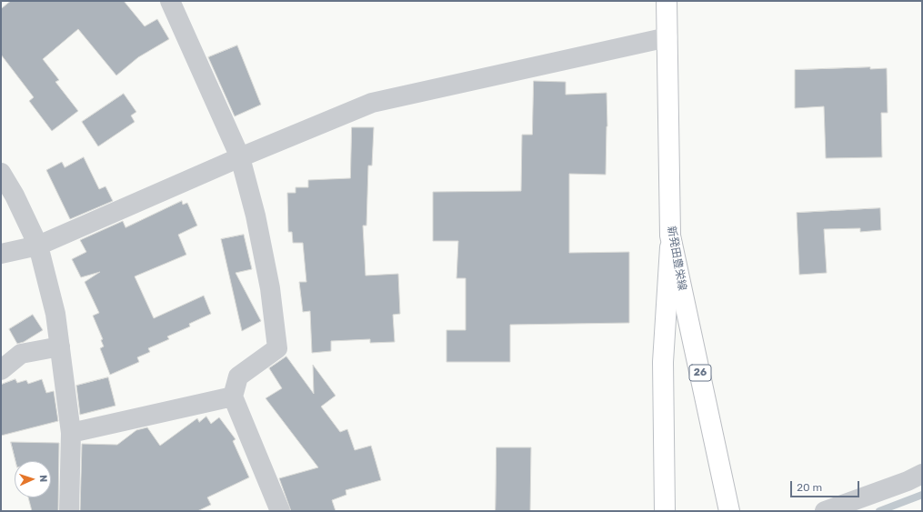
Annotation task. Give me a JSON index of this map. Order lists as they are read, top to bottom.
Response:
{
  "streets": {
    "main road": ["新発田豊栄線", "26"]
  },
  "scale_bar": "20 m",
  "north": "right"
}
